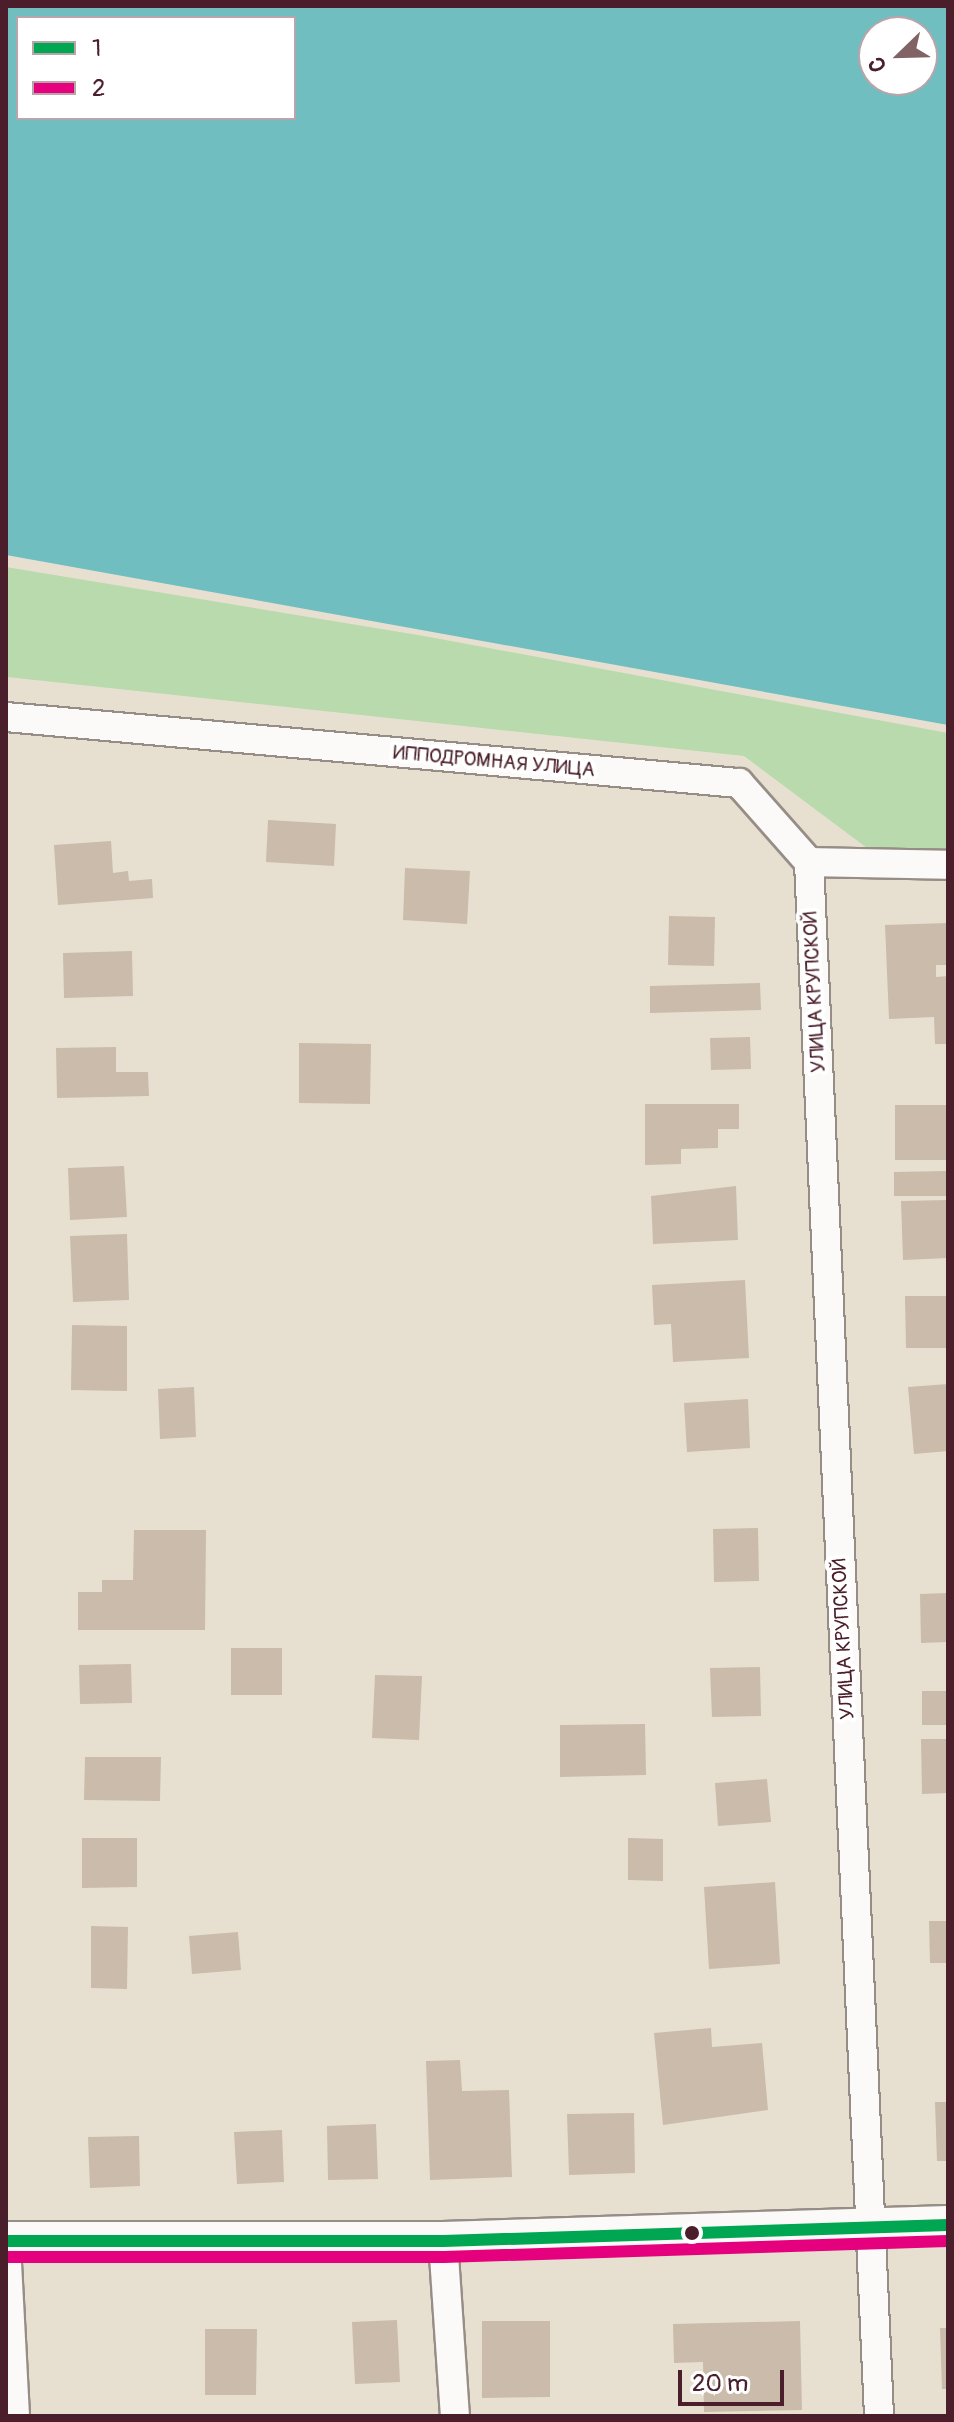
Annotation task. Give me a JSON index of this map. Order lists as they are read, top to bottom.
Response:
{
  "streets": {
    "street": ["ИППОДРОМНАЯ УЛИЦА", "УЛИЦА КРУПСКОЙ"]
  },
  "crossings": [
    ["ИППОДРОМНАЯ УЛИЦА", "УЛИЦА КРУПСКОЙ"]
  ],
  "lines": ["transit line 1", "transit line 2"],
  "legend": ["1", "2"],
  "scale_bar": "20 m",
  "north": "bottom left"
}
